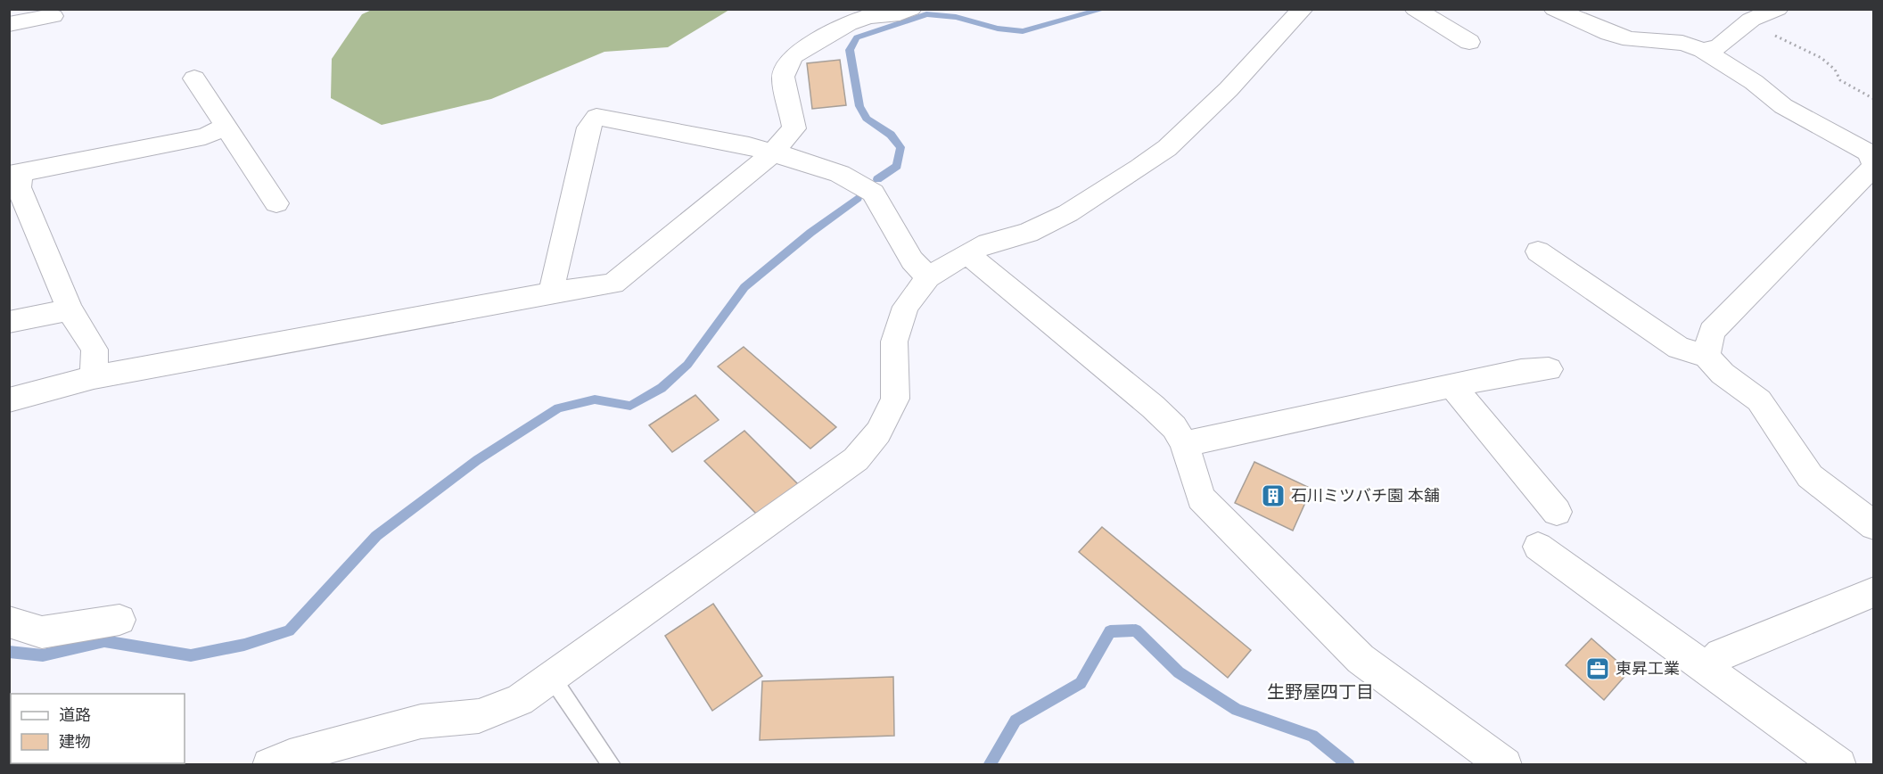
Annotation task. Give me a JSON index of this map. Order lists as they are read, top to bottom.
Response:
{
  "districts": ["生野屋四丁目"],
  "places": {
    "building": ["石川ミツバチ園 本舗"],
    "office": ["東昇工業"]
  },
  "legend": ["道路", "建物"]
}
